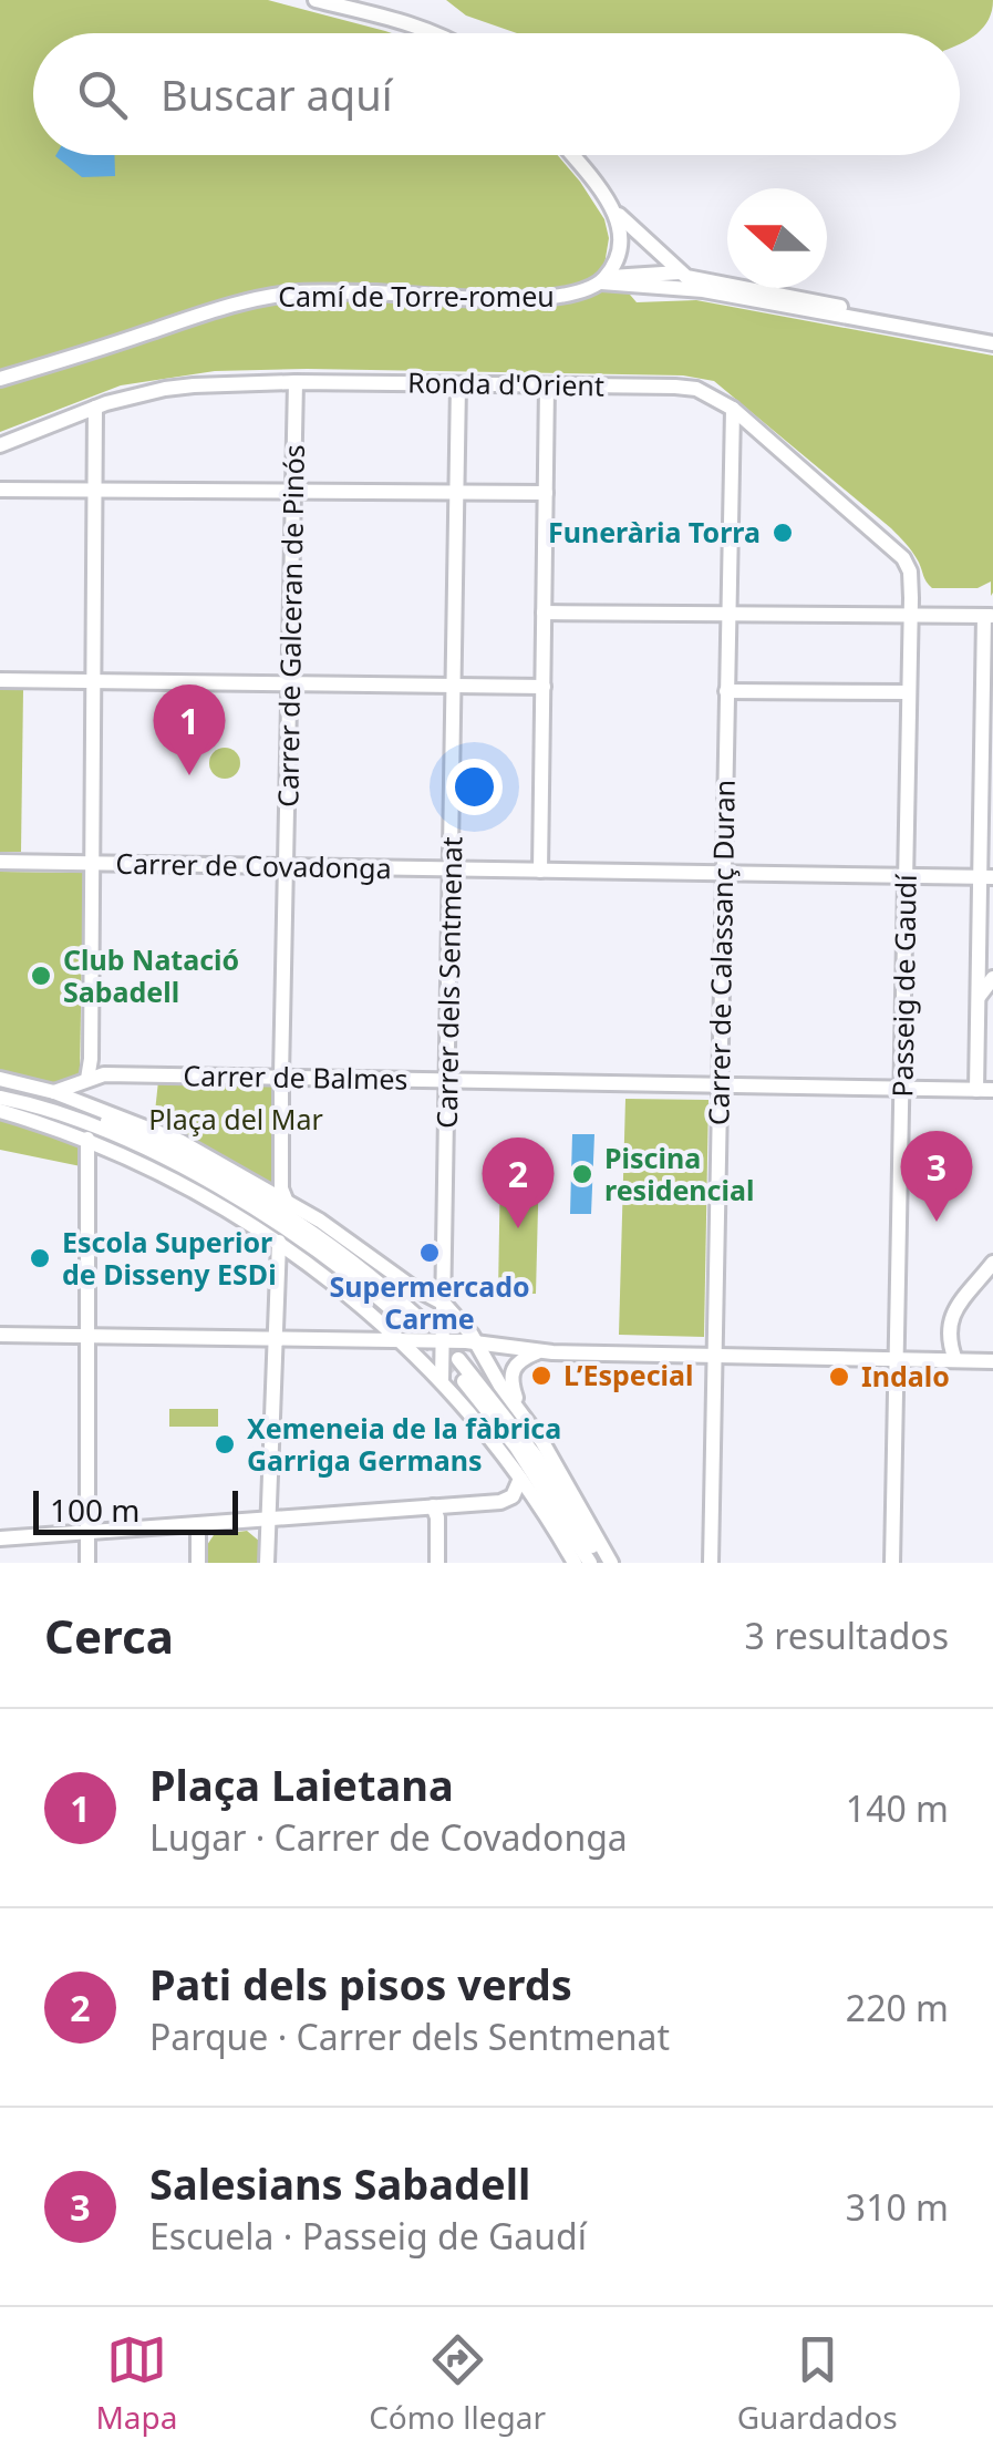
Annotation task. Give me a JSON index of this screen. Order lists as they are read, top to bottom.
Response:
{
  "streets": {
    "street": [
      "Camí de Torre-romeu",
      "Ronda d'Orient",
      "Carrer de Galceran de Pinós",
      "Carrer de Covadonga",
      "Carrer de Calassanç Duran",
      "Carrer dels Sentmenat",
      "Passeig de Gaudí",
      "Carrer de Balmes"
    ]
  },
  "crossings": [
    ["Ronda d'Orient", "Carrer de Galceran de Pinós"],
    ["Ronda d'Orient", "Carrer de Calassanç Duran"],
    ["Ronda d'Orient", "Carrer dels Sentmenat"],
    ["Ronda d'Orient", "Passeig de Gaudí"],
    ["Carrer de Galceran de Pinós", "Carrer de Covadonga"],
    ["Carrer de Galceran de Pinós", "Carrer de Balmes"],
    ["Carrer de Covadonga", "Carrer de Calassanç Duran"],
    ["Carrer de Covadonga", "Carrer dels Sentmenat"],
    ["Carrer de Covadonga", "Passeig de Gaudí"],
    ["Carrer de Calassanç Duran", "Carrer de Balmes"],
    ["Carrer dels Sentmenat", "Carrer de Balmes"],
    ["Passeig de Gaudí", "Carrer de Balmes"]
  ],
  "parks": ["Plaça del Mar"],
  "places": [
    "Funerària Torra",
    "Club Natació Sabadell",
    "Piscina residencial",
    "Supermercado Carme",
    "Escola Superior de Disseny ESDi",
    "L’Especial",
    "Indalo",
    "Xemeneia de la fàbrica Garriga Germans"
  ],
  "scale_bar": "100 m",
  "north": "left",
  "page": {
    "search": "Buscar aquí",
    "pins": ["1", "3", "2"],
    "scale": "100 m",
    "heading": ["Cerca", "3 resultados"],
    "list": [
      {
        "mark": "1",
        "name": "Plaça Laietana",
        "note": "Lugar · Carrer de Covadonga",
        "value": "140 m"
      },
      {
        "mark": "2",
        "name": "Pati dels pisos verds",
        "note": "Parque · Carrer dels Sentmenat",
        "value": "220 m"
      },
      {
        "mark": "3",
        "name": "Salesians Sabadell",
        "note": "Escuela · Passeig de Gaudí",
        "value": "310 m"
      }
    ],
    "nav": ["Mapa", "Cómo llegar", "Guardados"]
  }
}
